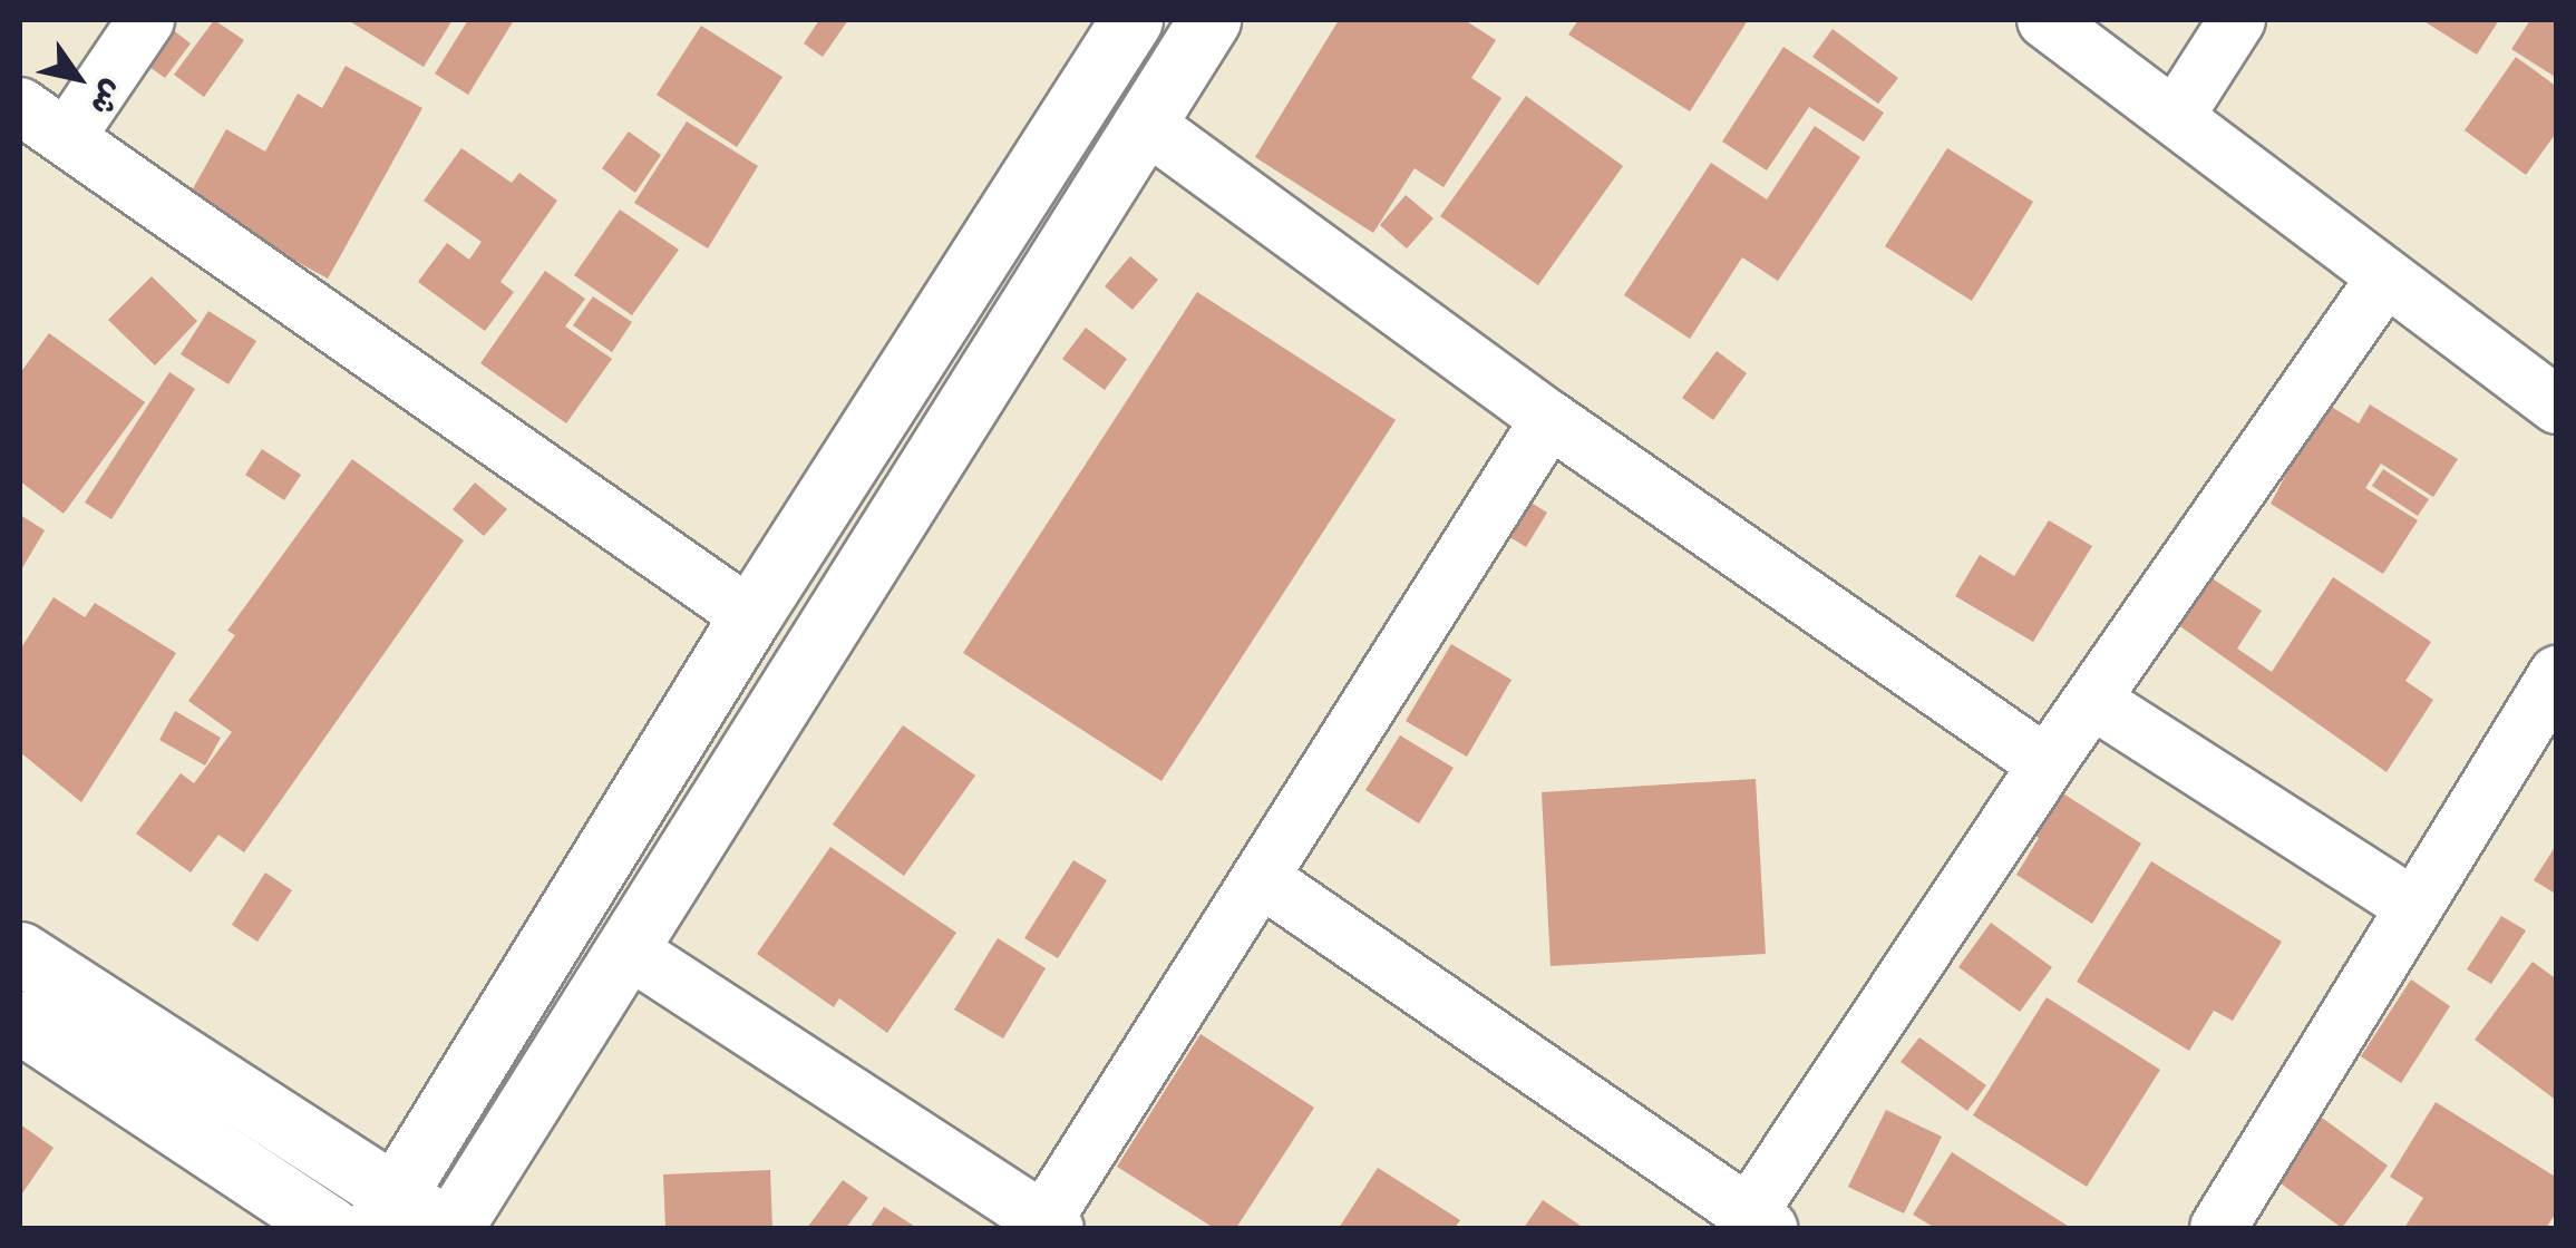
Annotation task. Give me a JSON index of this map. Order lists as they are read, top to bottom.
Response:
{
  "north": "bottom right"
}
